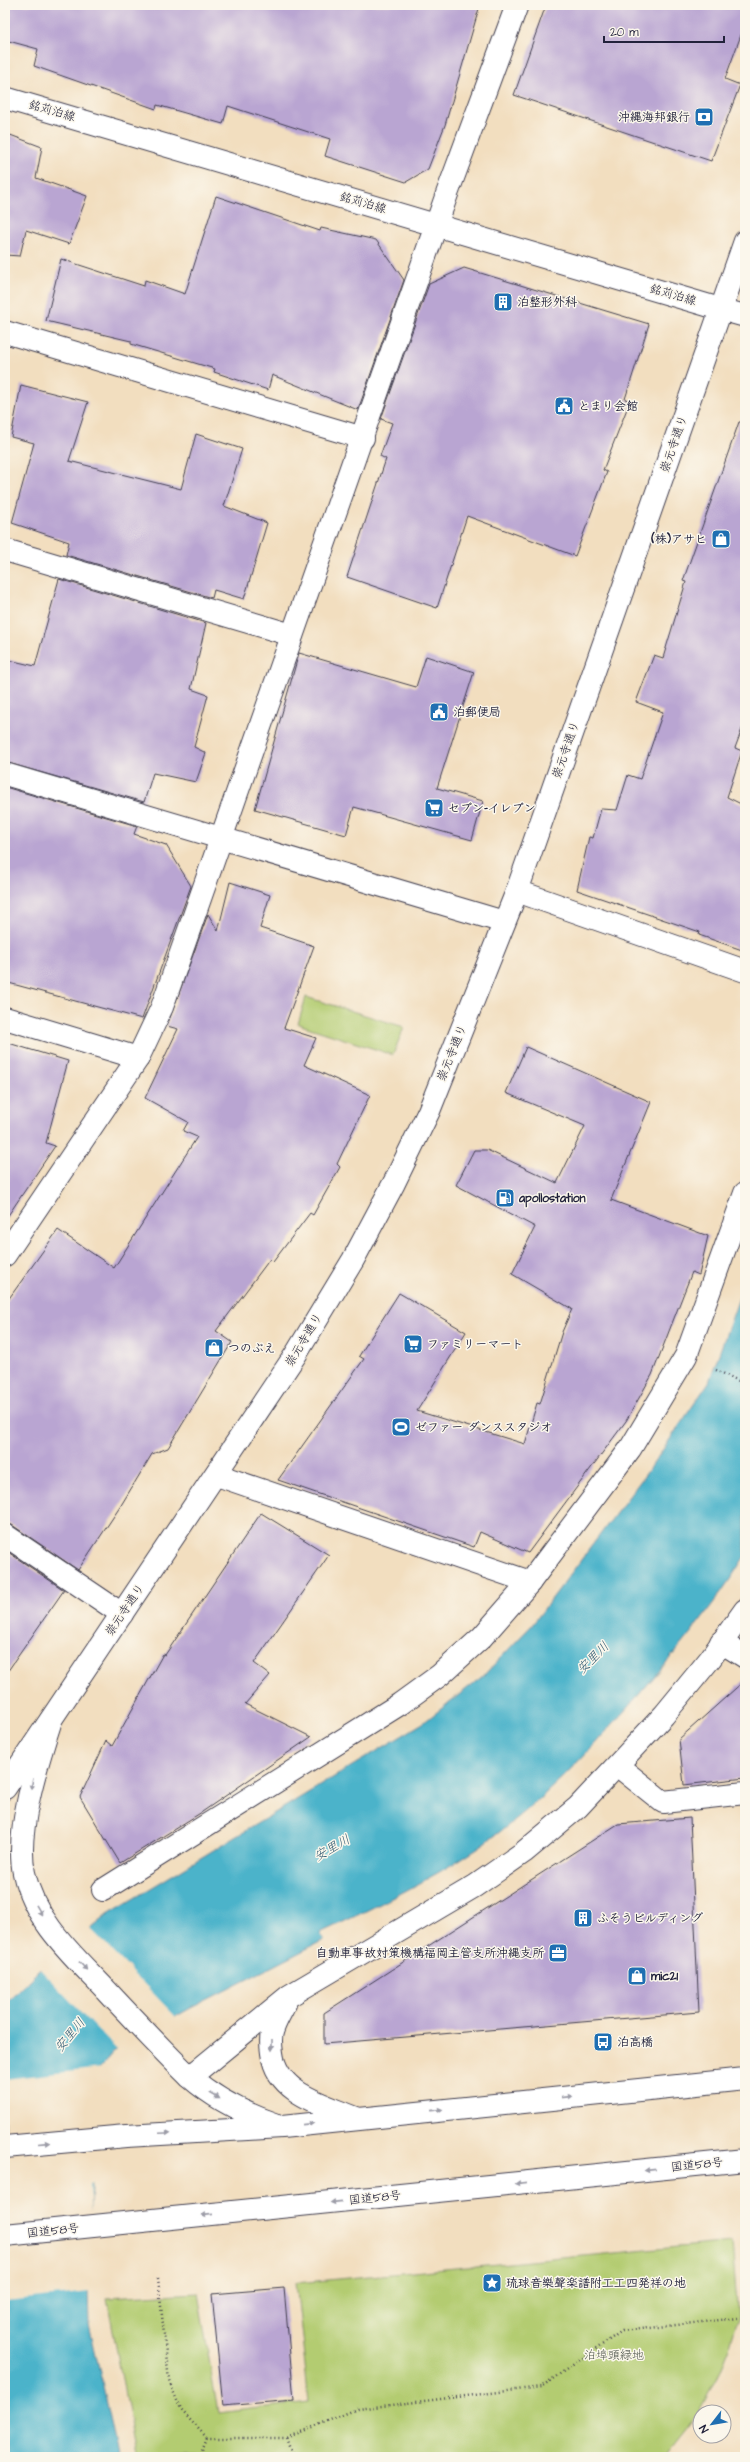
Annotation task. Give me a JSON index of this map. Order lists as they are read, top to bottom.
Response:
{
  "streets": {
    "main road": ["銘苅泊線", "崇元寺通り", "国道58号"]
  },
  "crossings": [
    ["銘苅泊線", "崇元寺通り"]
  ],
  "water": ["安里川"],
  "parks": ["泊埠頭緑地"],
  "places": {
    "bank": ["沖縄海邦銀行"],
    "building": ["泊整形外科", "ふそうビルディング"],
    "public building": ["とまり会館", "泊郵便局"],
    "shop": ["(株)アサヒ", "つのぶえ", "mic21"],
    "supermarket": ["セブン-イレブン", "ファミリーマート"],
    "fuel station": ["apollostation"],
    "sports": ["ゼファー ダンススタジオ"],
    "office": ["自動車事故対策機構福岡主管支所沖縄支所"],
    "bus stop": ["泊高橋"],
    "place": ["琉球音樂聲楽譜附工工四発祥の地"]
  },
  "scale_bar": "20 m",
  "north": "bottom left"
}
